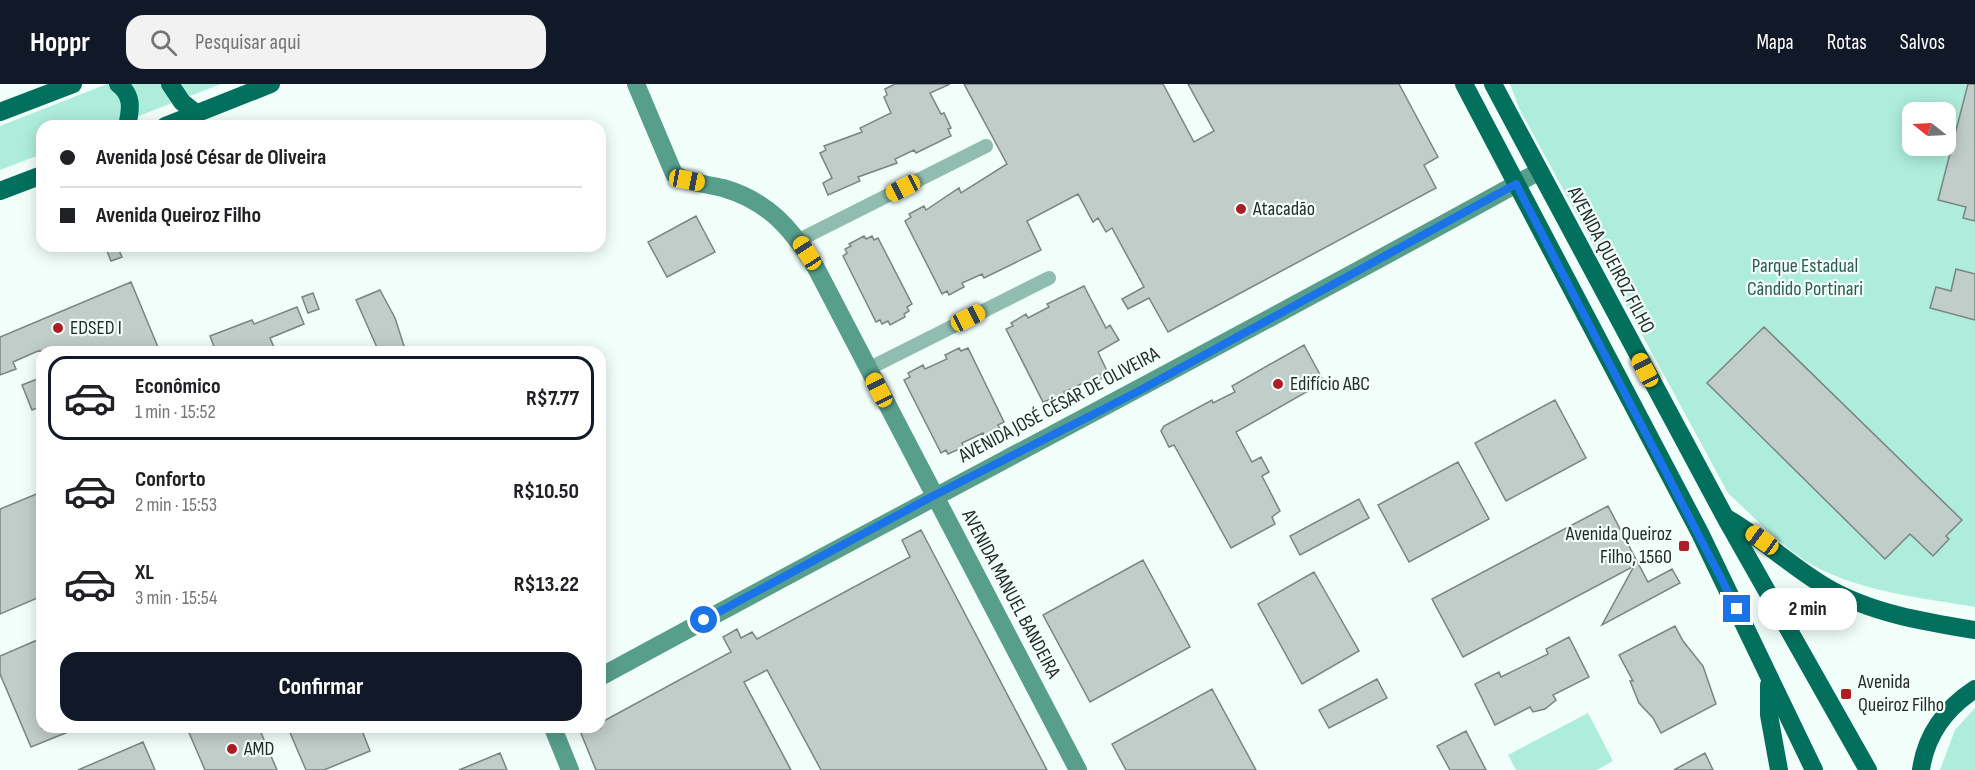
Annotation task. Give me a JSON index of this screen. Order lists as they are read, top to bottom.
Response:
{
  "streets": {
    "highway": ["AVENIDA QUEIROZ FILHO"],
    "street": ["AVENIDA JOSÉ CÉSAR DE OLIVEIRA", "AVENIDA MANUEL BANDEIRA"]
  },
  "crossings": [
    ["AVENIDA QUEIROZ FILHO", "AVENIDA JOSÉ CÉSAR DE OLIVEIRA"],
    ["AVENIDA JOSÉ CÉSAR DE OLIVEIRA", "AVENIDA MANUEL BANDEIRA"]
  ],
  "parks": ["Parque Estadual Cândido Portinari"],
  "places": {
    "other": [
      "Atacadão",
      "EDSED I",
      "Edifício ABC",
      "AMD"
    ],
    "transit": ["Avenida Queiroz Filho, 1560", "Avenida Queiroz Filho"]
  },
  "north": "left",
  "page": {
    "header": "Hoppr",
    "search": "Pesquisar aqui",
    "nav": ["Mapa", "Rotas", "Salvos"],
    "banner": ["Avenida José César de Oliveira", "Avenida Queiroz Filho"],
    "list": [
      {
        "name": "Econômico",
        "note": "1 min · 15:52",
        "value": "R$7.77"
      },
      {
        "name": "Conforto",
        "note": "2 min · 15:53",
        "value": "R$10.50"
      },
      {
        "name": "XL",
        "note": "3 min · 15:54",
        "value": "R$13.22"
      }
    ],
    "bubble": "2 min",
    "buttons": "Confirmar"
  }
}
